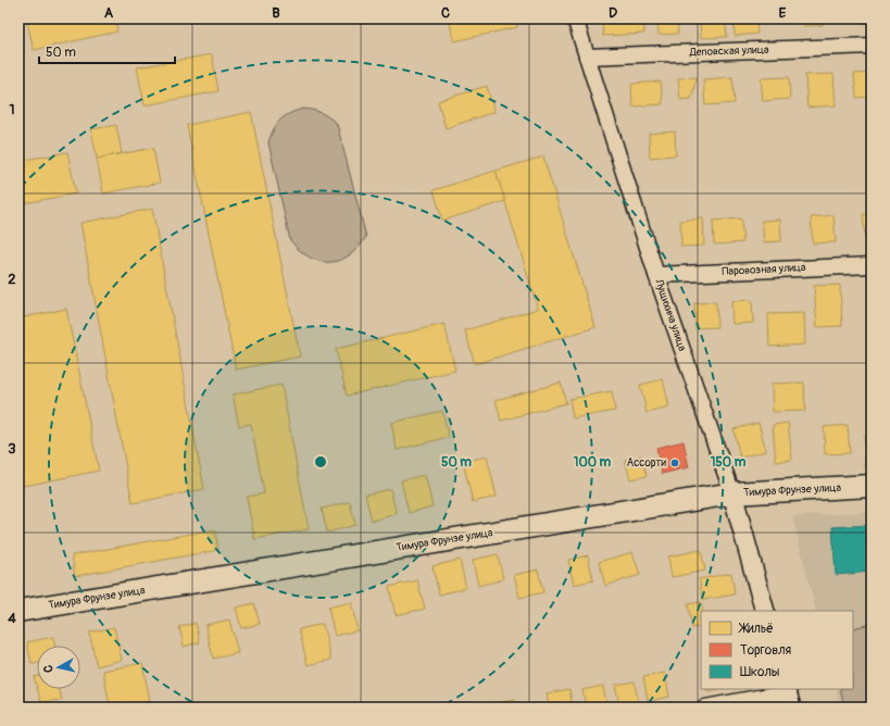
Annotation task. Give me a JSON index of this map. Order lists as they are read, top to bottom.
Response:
{
  "streets": {
    "main road": ["Тимура Фрунзе улица"],
    "street": ["Деповская улица", "Паровозная улица", "Лущихина улица"]
  },
  "crossings": [
    ["Деповская улица", "Лущихина улица"],
    ["Паровозная улица", "Лущихина улица"],
    ["Лущихина улица", "Тимура Фрунзе улица"]
  ],
  "places": ["Ассорти"],
  "legend": ["Жильё", "Торговля", "Школы"],
  "scale_bar": "50 m",
  "north": "left",
  "grid": {
    "columns": [
      "A",
      "B",
      "C",
      "D",
      "E"
    ],
    "rows": [
      "1",
      "2",
      "3",
      "4"
    ]
  },
  "rings": ["50 m", "100 m", "150 m"]
}
